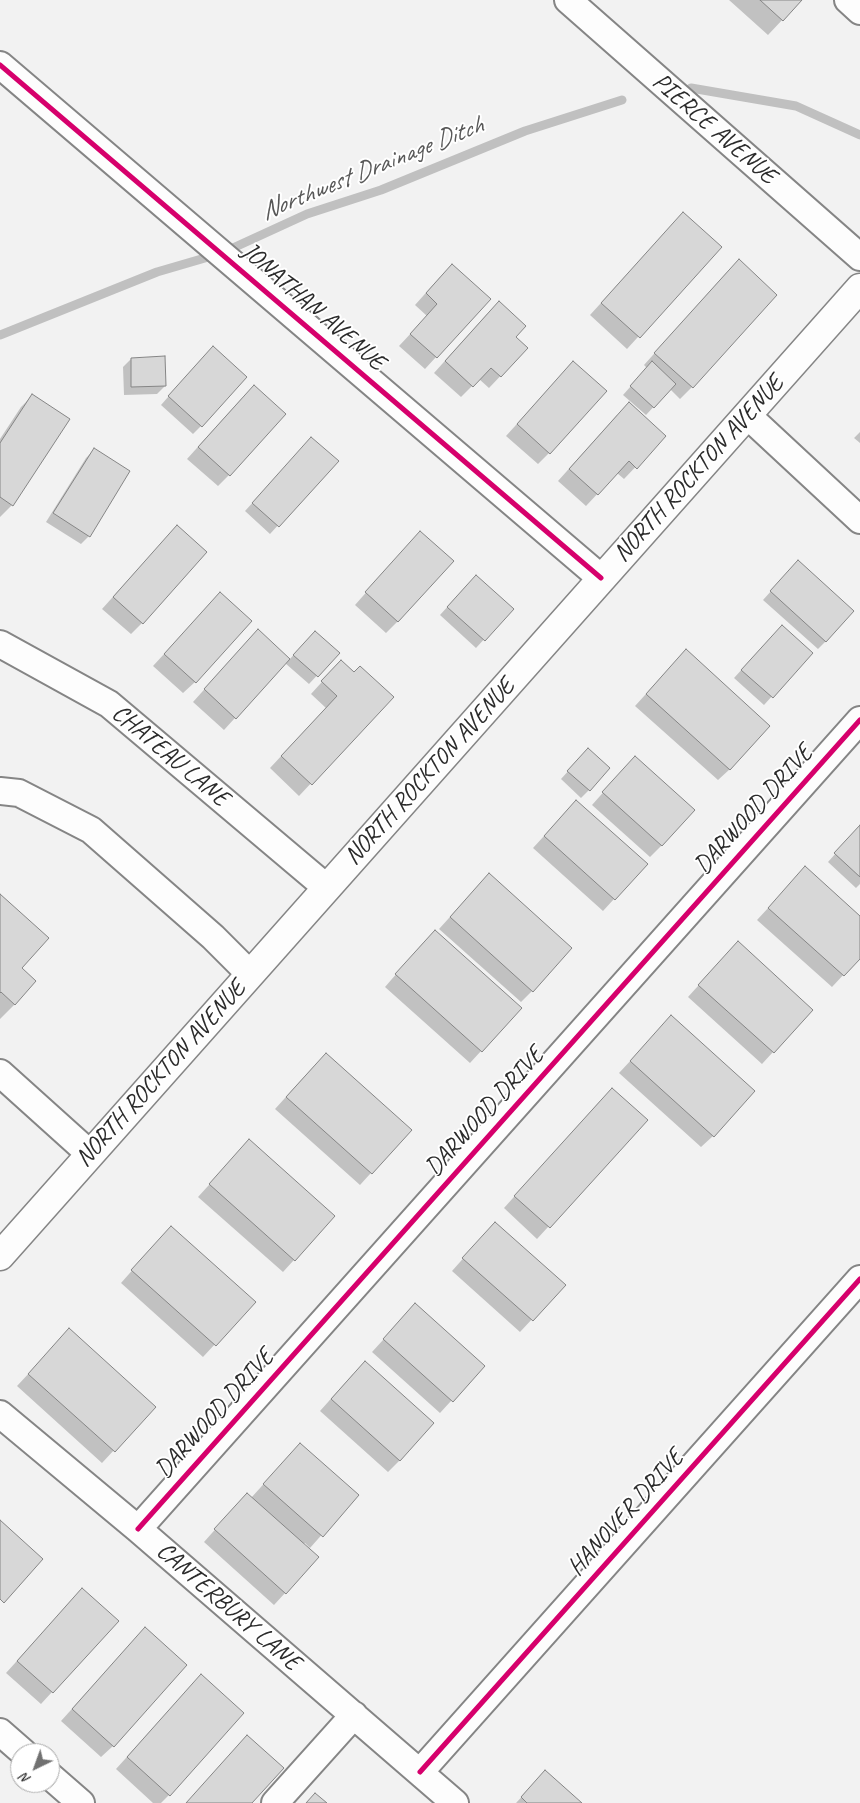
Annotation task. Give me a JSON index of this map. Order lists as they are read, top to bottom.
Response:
{
  "streets": {
    "main road": ["NORTH ROCKTON AVENUE"],
    "street": [
      "PIERCE AVENUE",
      "JONATHAN AVENUE",
      "CHATEAU LANE",
      "DARWOOD DRIVE",
      "HANOVER DRIVE",
      "CANTERBURY LANE"
    ]
  },
  "crossings": [
    ["JONATHAN AVENUE", "NORTH ROCKTON AVENUE"],
    ["NORTH ROCKTON AVENUE", "CHATEAU LANE"],
    ["DARWOOD DRIVE", "CANTERBURY LANE"],
    ["HANOVER DRIVE", "CANTERBURY LANE"]
  ],
  "water": ["Northwest Drainage Ditch"],
  "north": "bottom left"
}
